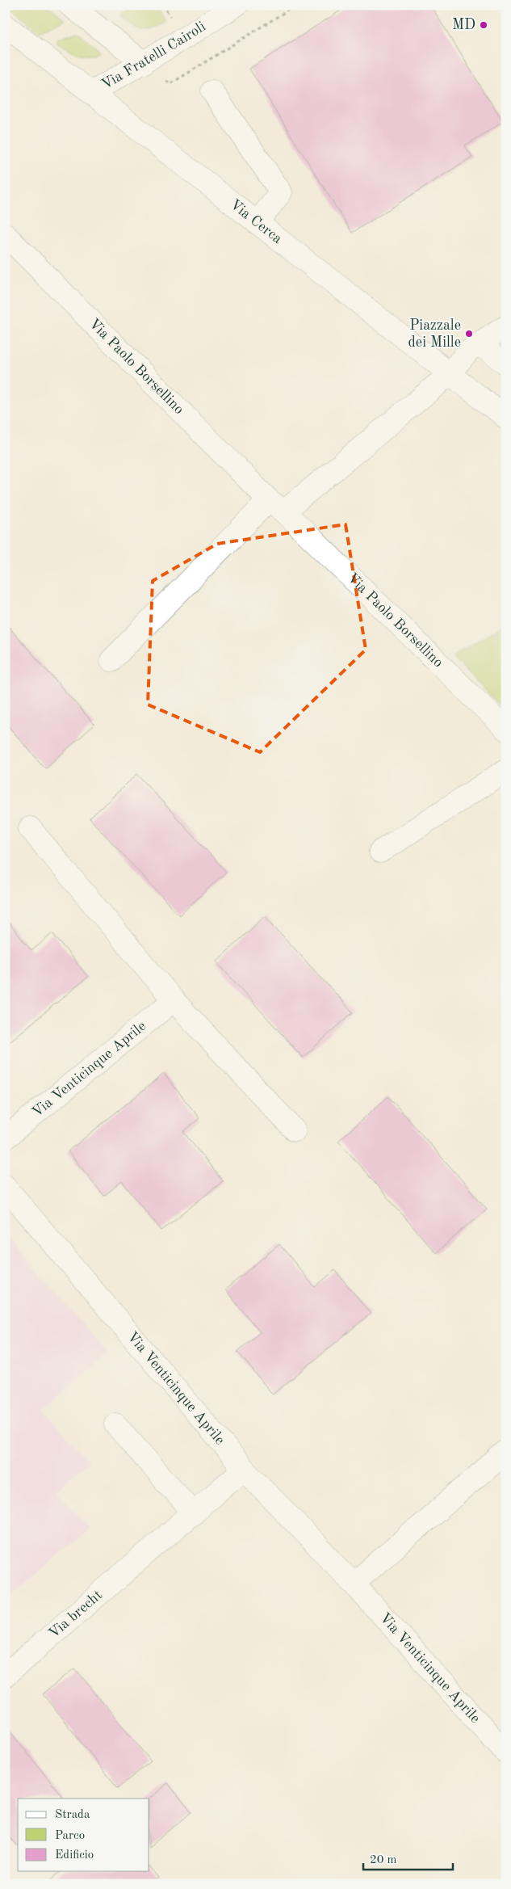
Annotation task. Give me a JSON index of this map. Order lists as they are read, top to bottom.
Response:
{
  "streets": {
    "street": [
      "Via Fratelli Cairoli",
      "Via Cerca",
      "Via Paolo Borsellino",
      "Via Venticinque Aprile",
      "Via brecht"
    ]
  },
  "crossings": [
    ["Via Fratelli Cairoli", "Via Cerca"],
    ["Via Venticinque Aprile", "Via brecht"]
  ],
  "places": ["MD", "Piazzale dei Mille"],
  "legend": ["Strada", "Parco", "Edificio"],
  "scale_bar": "20 m"
}
